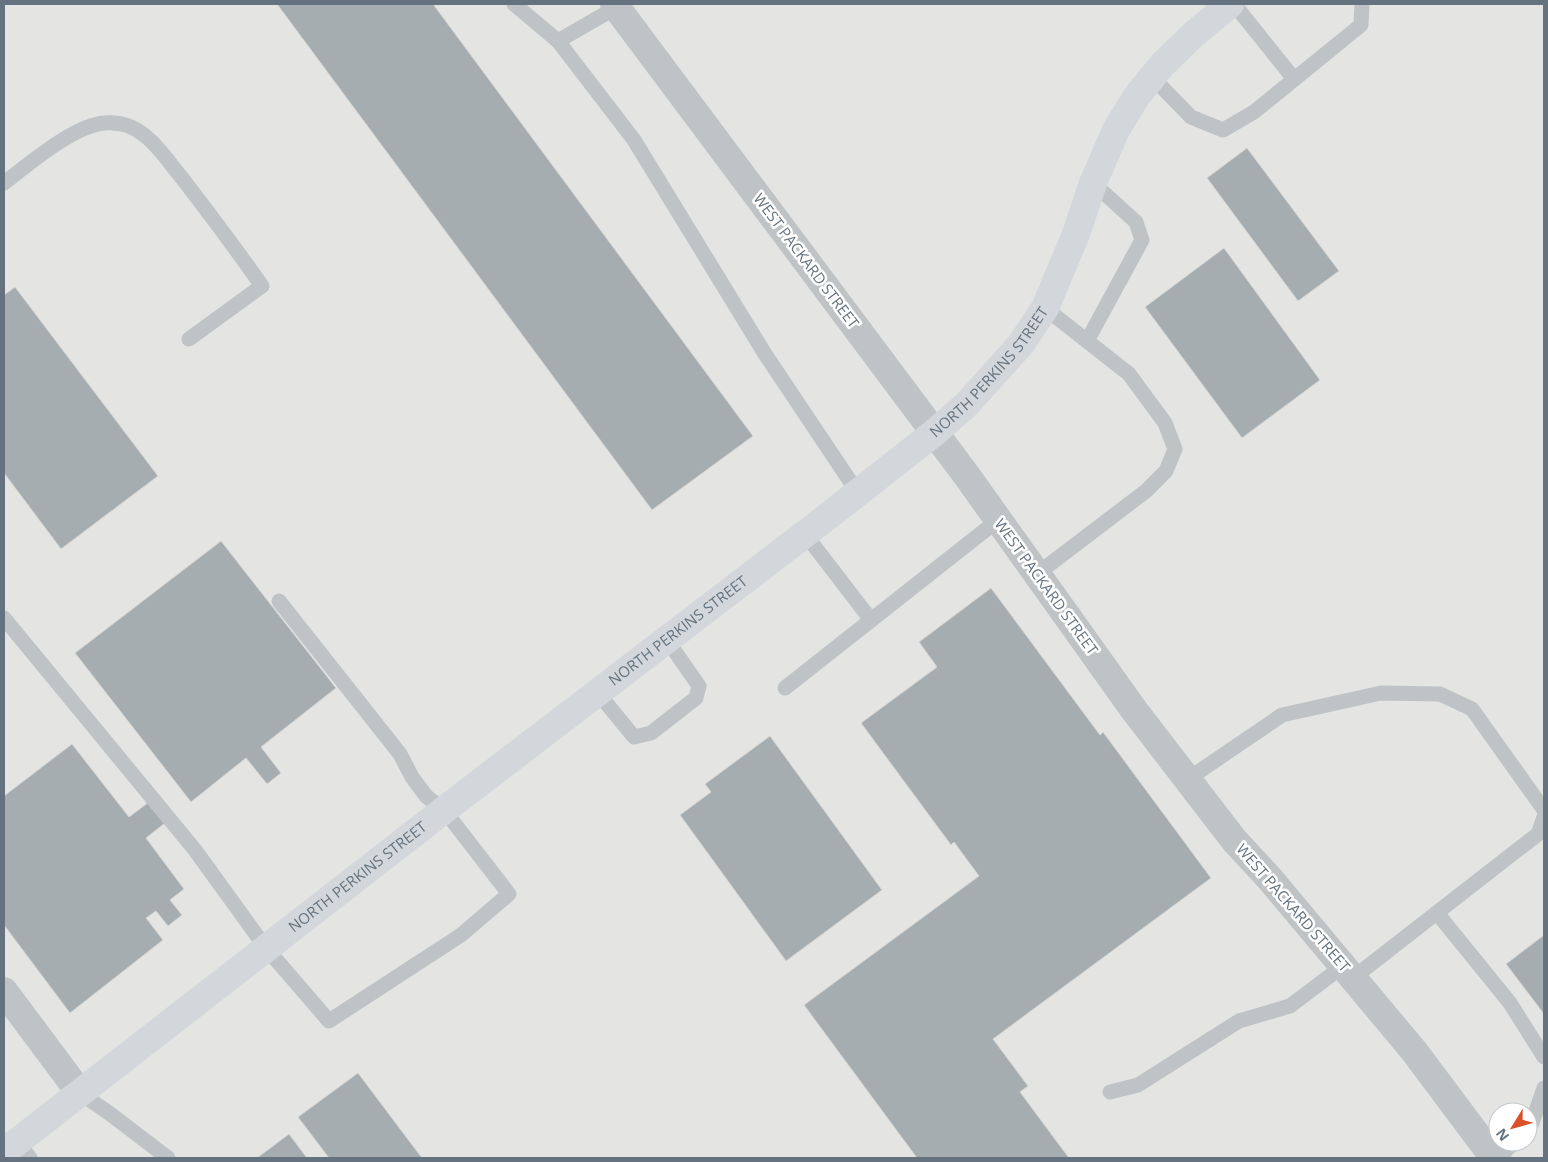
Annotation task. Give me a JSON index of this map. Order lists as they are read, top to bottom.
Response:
{
  "streets": {
    "street": ["WEST PACKARD STREET", "NORTH PERKINS STREET"]
  },
  "crossings": [
    ["WEST PACKARD STREET", "NORTH PERKINS STREET"]
  ],
  "north": "bottom left"
}
